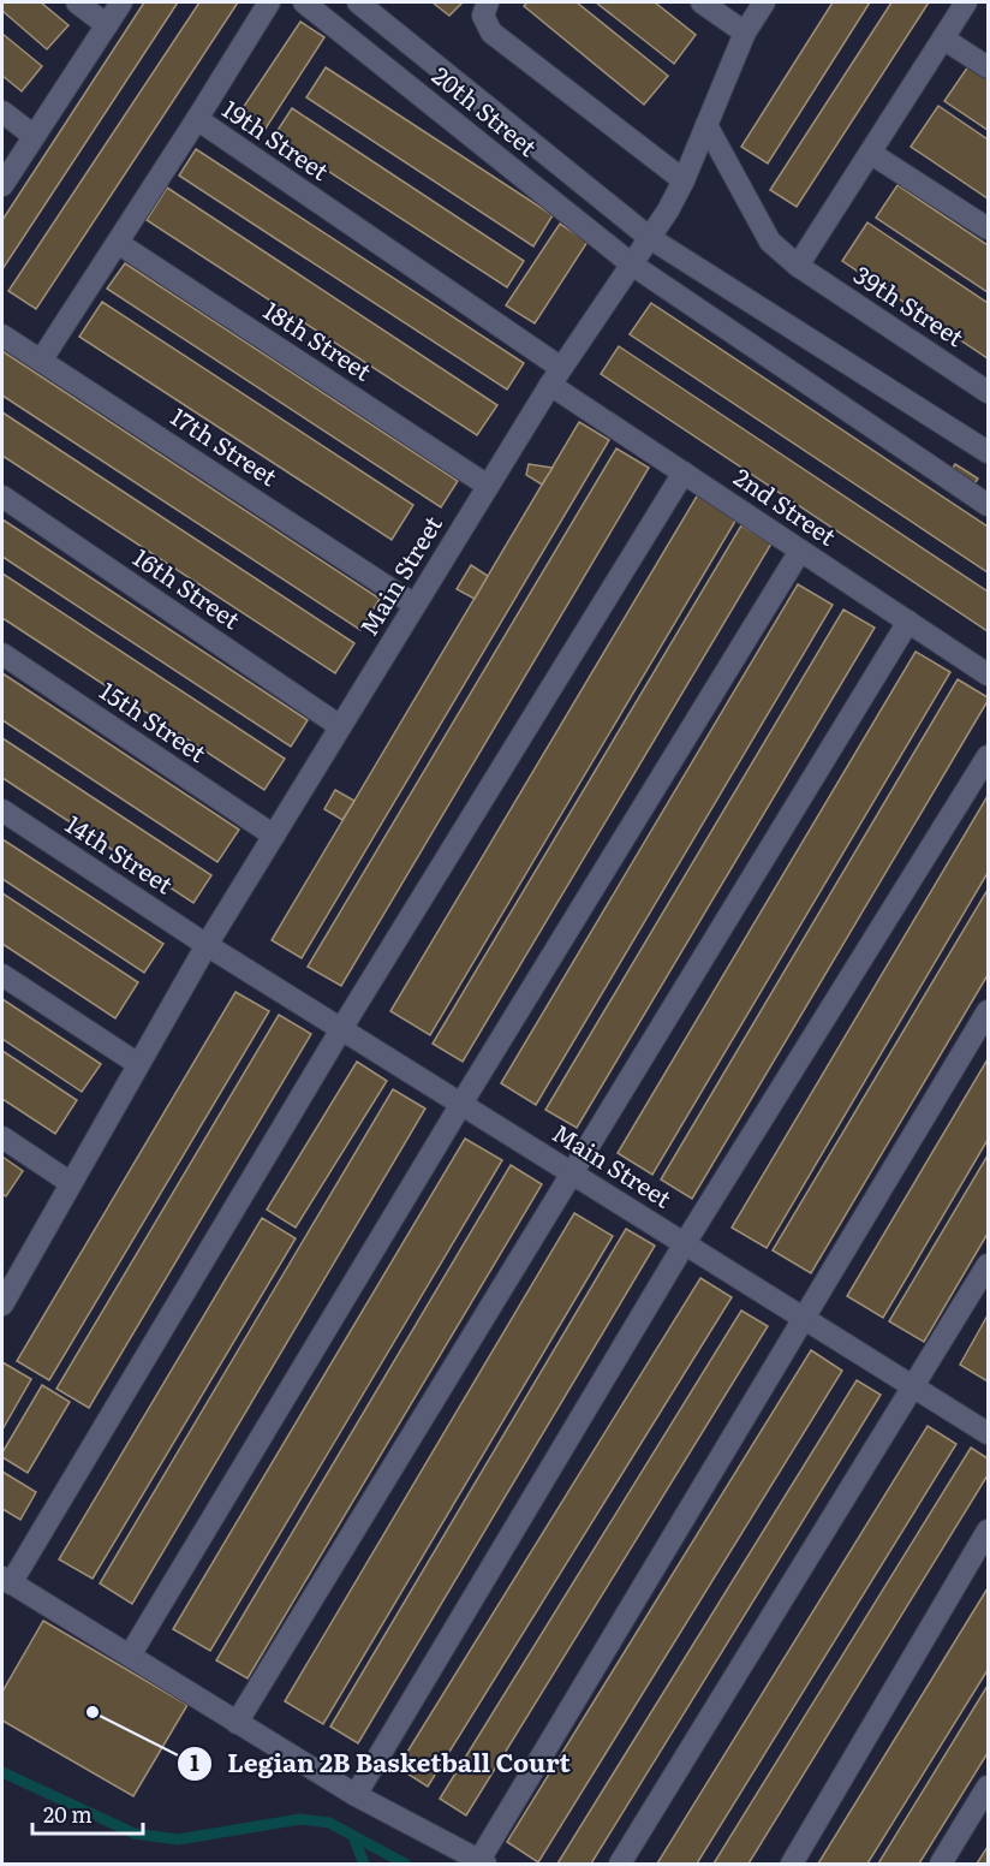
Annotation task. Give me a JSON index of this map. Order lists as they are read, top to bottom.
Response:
{
  "streets": {
    "street": [
      "20th Street",
      "19th Street",
      "39th Street",
      "18th Street",
      "17th Street",
      "2nd Street",
      "Main Street",
      "16th Street",
      "15th Street",
      "14th Street"
    ]
  },
  "crossings": [
    ["20th Street", "Main Street"],
    ["19th Street", "18th Street"],
    ["19th Street", "17th Street"],
    ["19th Street", "2nd Street"],
    ["19th Street", "Main Street"],
    ["39th Street", "Main Street"],
    ["18th Street", "Main Street"],
    ["17th Street", "Main Street"],
    ["2nd Street", "Main Street"],
    ["Main Street", "16th Street"],
    ["Main Street", "15th Street"],
    ["Main Street", "14th Street"]
  ],
  "places": ["Legian 2B Basketball Court"],
  "scale_bar": "20 m"
}
